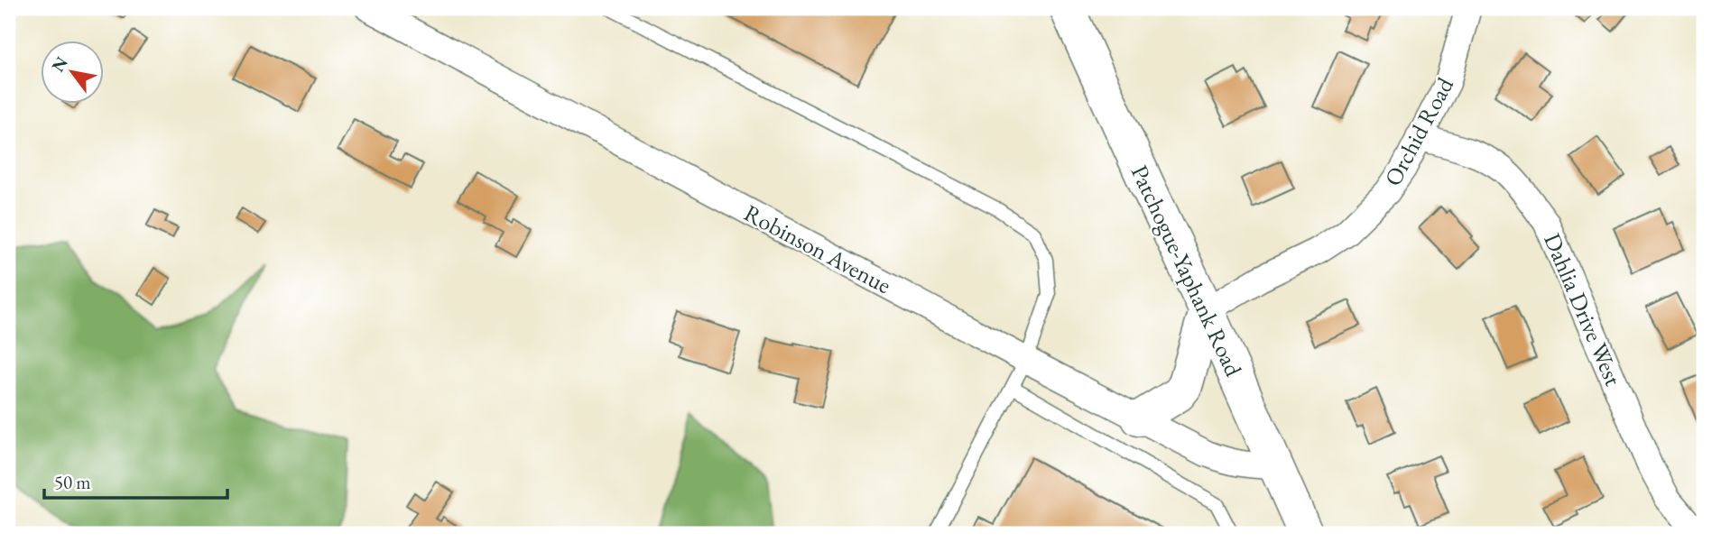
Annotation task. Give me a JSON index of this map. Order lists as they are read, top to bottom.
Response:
{
  "streets": {
    "main road": ["Patchogue-Yaphank Road"],
    "street": ["Orchid Road", "Robinson Avenue", "Dahlia Drive West"]
  },
  "crossings": [
    ["Orchid Road", "Patchogue-Yaphank Road"],
    ["Orchid Road", "Dahlia Drive West"],
    ["Robinson Avenue", "Patchogue-Yaphank Road"]
  ],
  "scale_bar": "50 m",
  "north": "top left"
}
